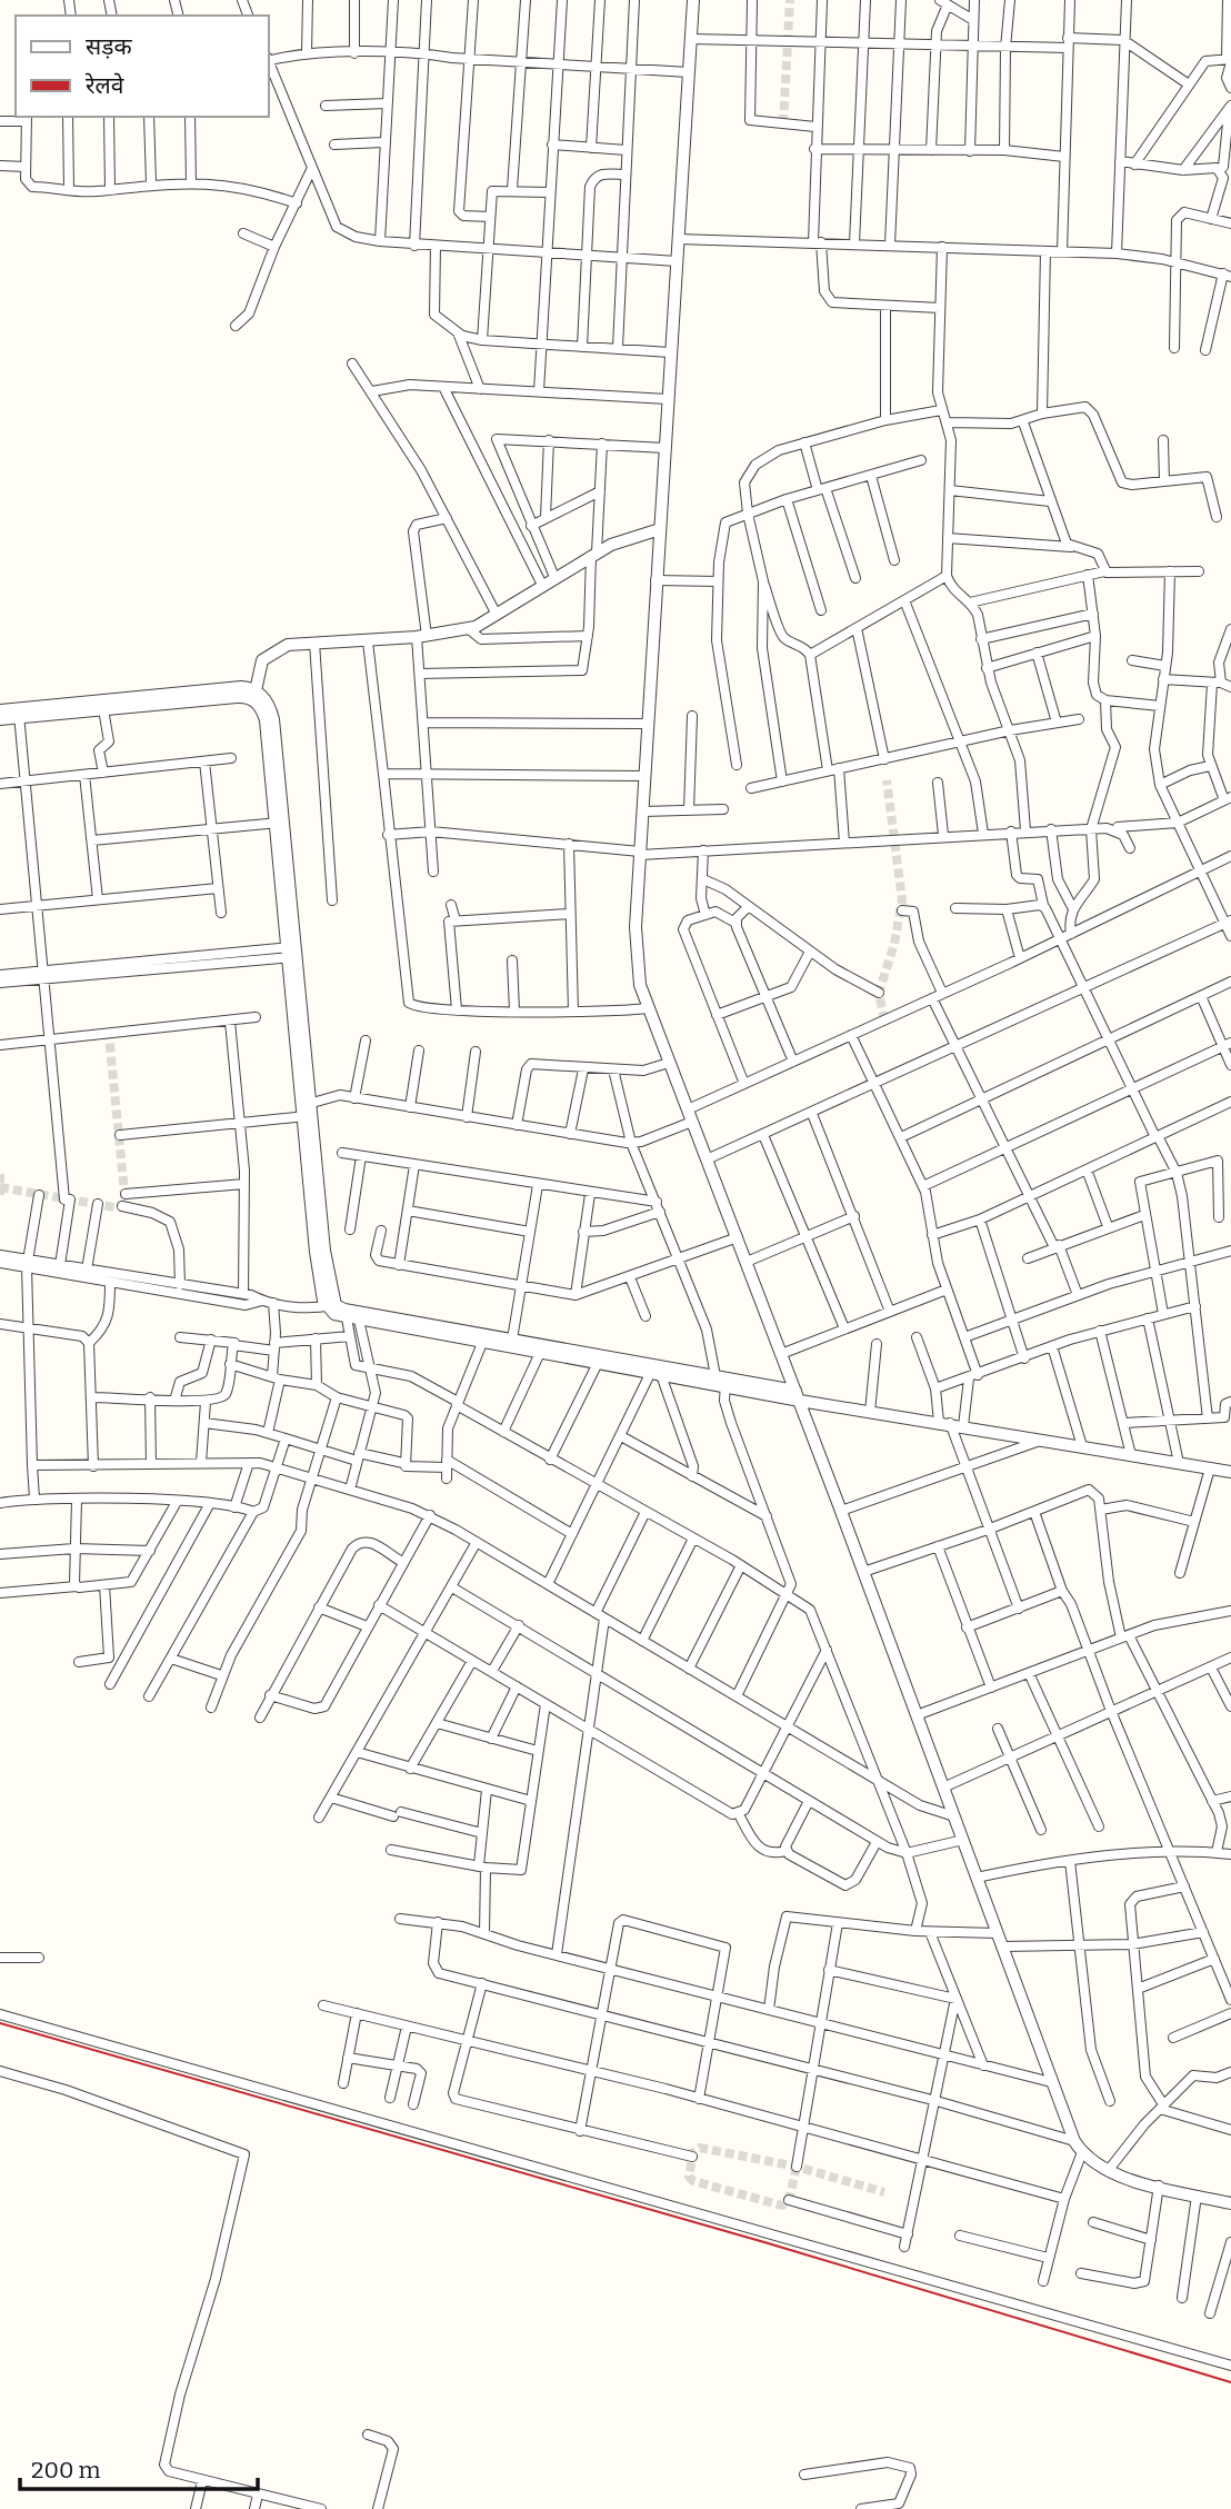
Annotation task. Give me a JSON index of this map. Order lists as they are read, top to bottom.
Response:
{
  "legend": ["सड़क", "रेलवे"],
  "scale_bar": "200 m"
}
